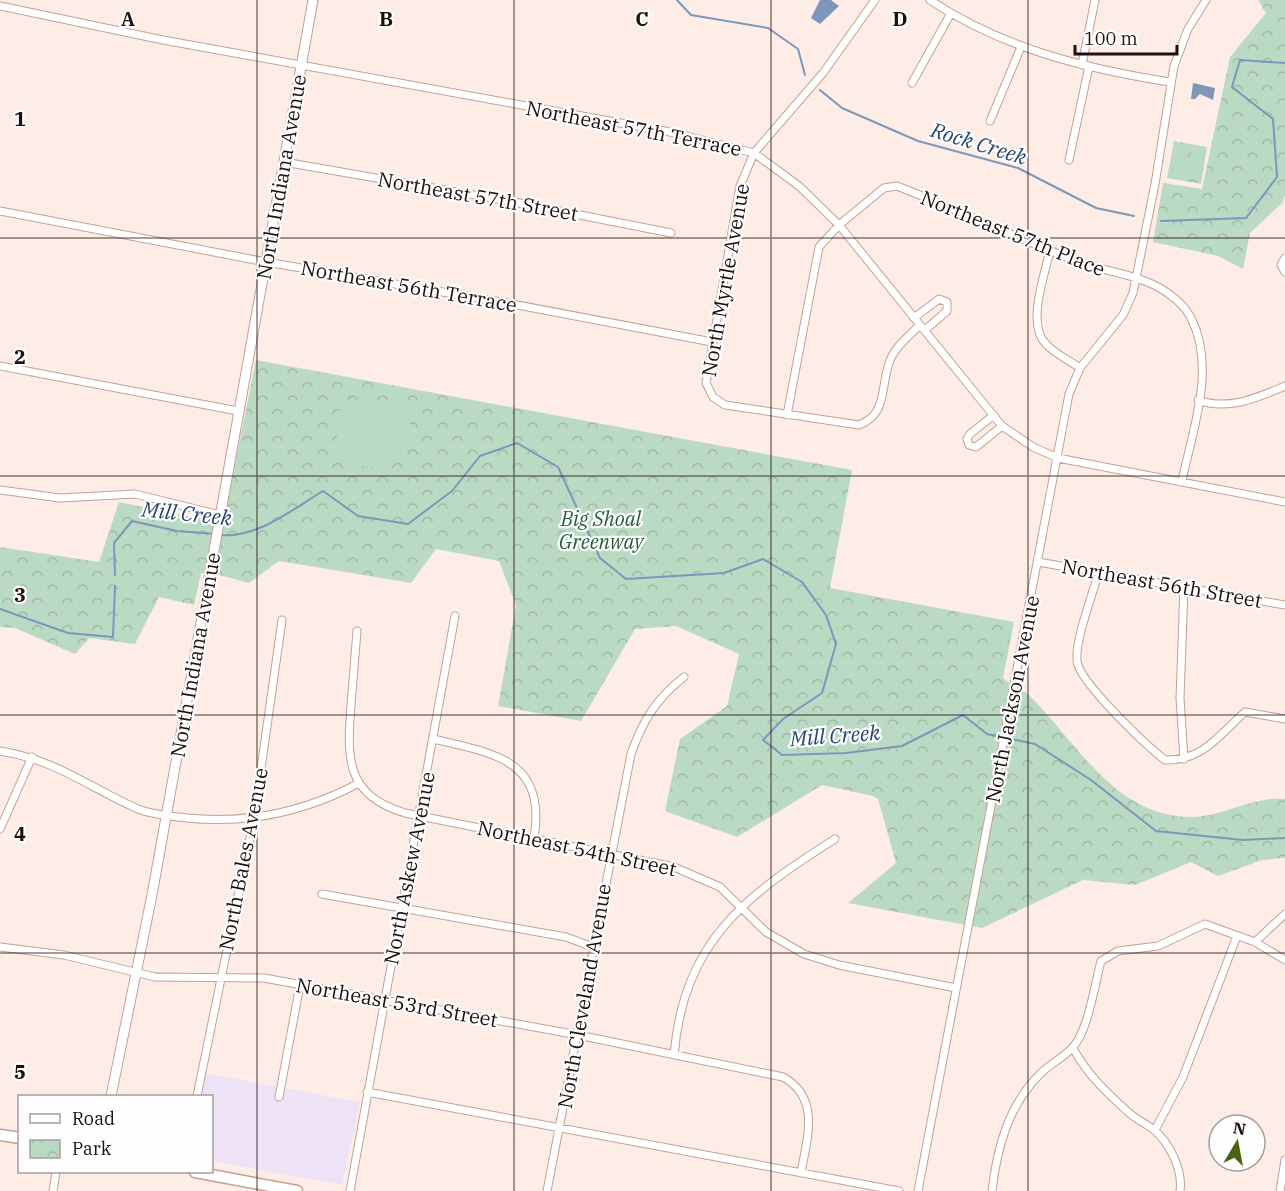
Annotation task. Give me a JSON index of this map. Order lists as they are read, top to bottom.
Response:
{
  "streets": {
    "street": [
      "Northeast 57th Terrace",
      "North Indiana Avenue",
      "Northeast 57th Street",
      "Northeast 57th Place",
      "North Myrtle Avenue",
      "Northeast 56th Terrace",
      "Northeast 56th Street",
      "North Jackson Avenue",
      "Northeast 54th Street",
      "North Bales Avenue",
      "North Askew Avenue",
      "North Cleveland Avenue",
      "Northeast 53rd Street"
    ]
  },
  "crossings": [
    ["Northeast 57th Terrace", "North Indiana Avenue"],
    ["Northeast 57th Terrace", "Northeast 57th Place"],
    ["Northeast 57th Terrace", "North Myrtle Avenue"],
    ["Northeast 57th Terrace", "North Jackson Avenue"],
    ["North Indiana Avenue", "Northeast 57th Street"],
    ["North Indiana Avenue", "Northeast 56th Terrace"],
    ["North Indiana Avenue", "Northeast 53rd Street"],
    ["Northeast 57th Place", "North Jackson Avenue"],
    ["North Myrtle Avenue", "Northeast 56th Terrace"],
    ["Northeast 56th Street", "North Jackson Avenue"],
    ["North Jackson Avenue", "Northeast 54th Street"],
    ["Northeast 54th Street", "North Askew Avenue"],
    ["Northeast 54th Street", "North Cleveland Avenue"],
    ["North Bales Avenue", "Northeast 53rd Street"],
    ["North Askew Avenue", "Northeast 53rd Street"],
    ["North Cleveland Avenue", "Northeast 53rd Street"]
  ],
  "water": ["Rock Creek", "Mill Creek"],
  "parks": ["Big Shoal Greenway"],
  "legend": ["Road", "Park"],
  "scale_bar": "100 m",
  "north": "top",
  "grid": {
    "columns": [
      "A",
      "B",
      "C",
      "D"
    ],
    "rows": [
      "1",
      "2",
      "3",
      "4",
      "5"
    ]
  }
}
